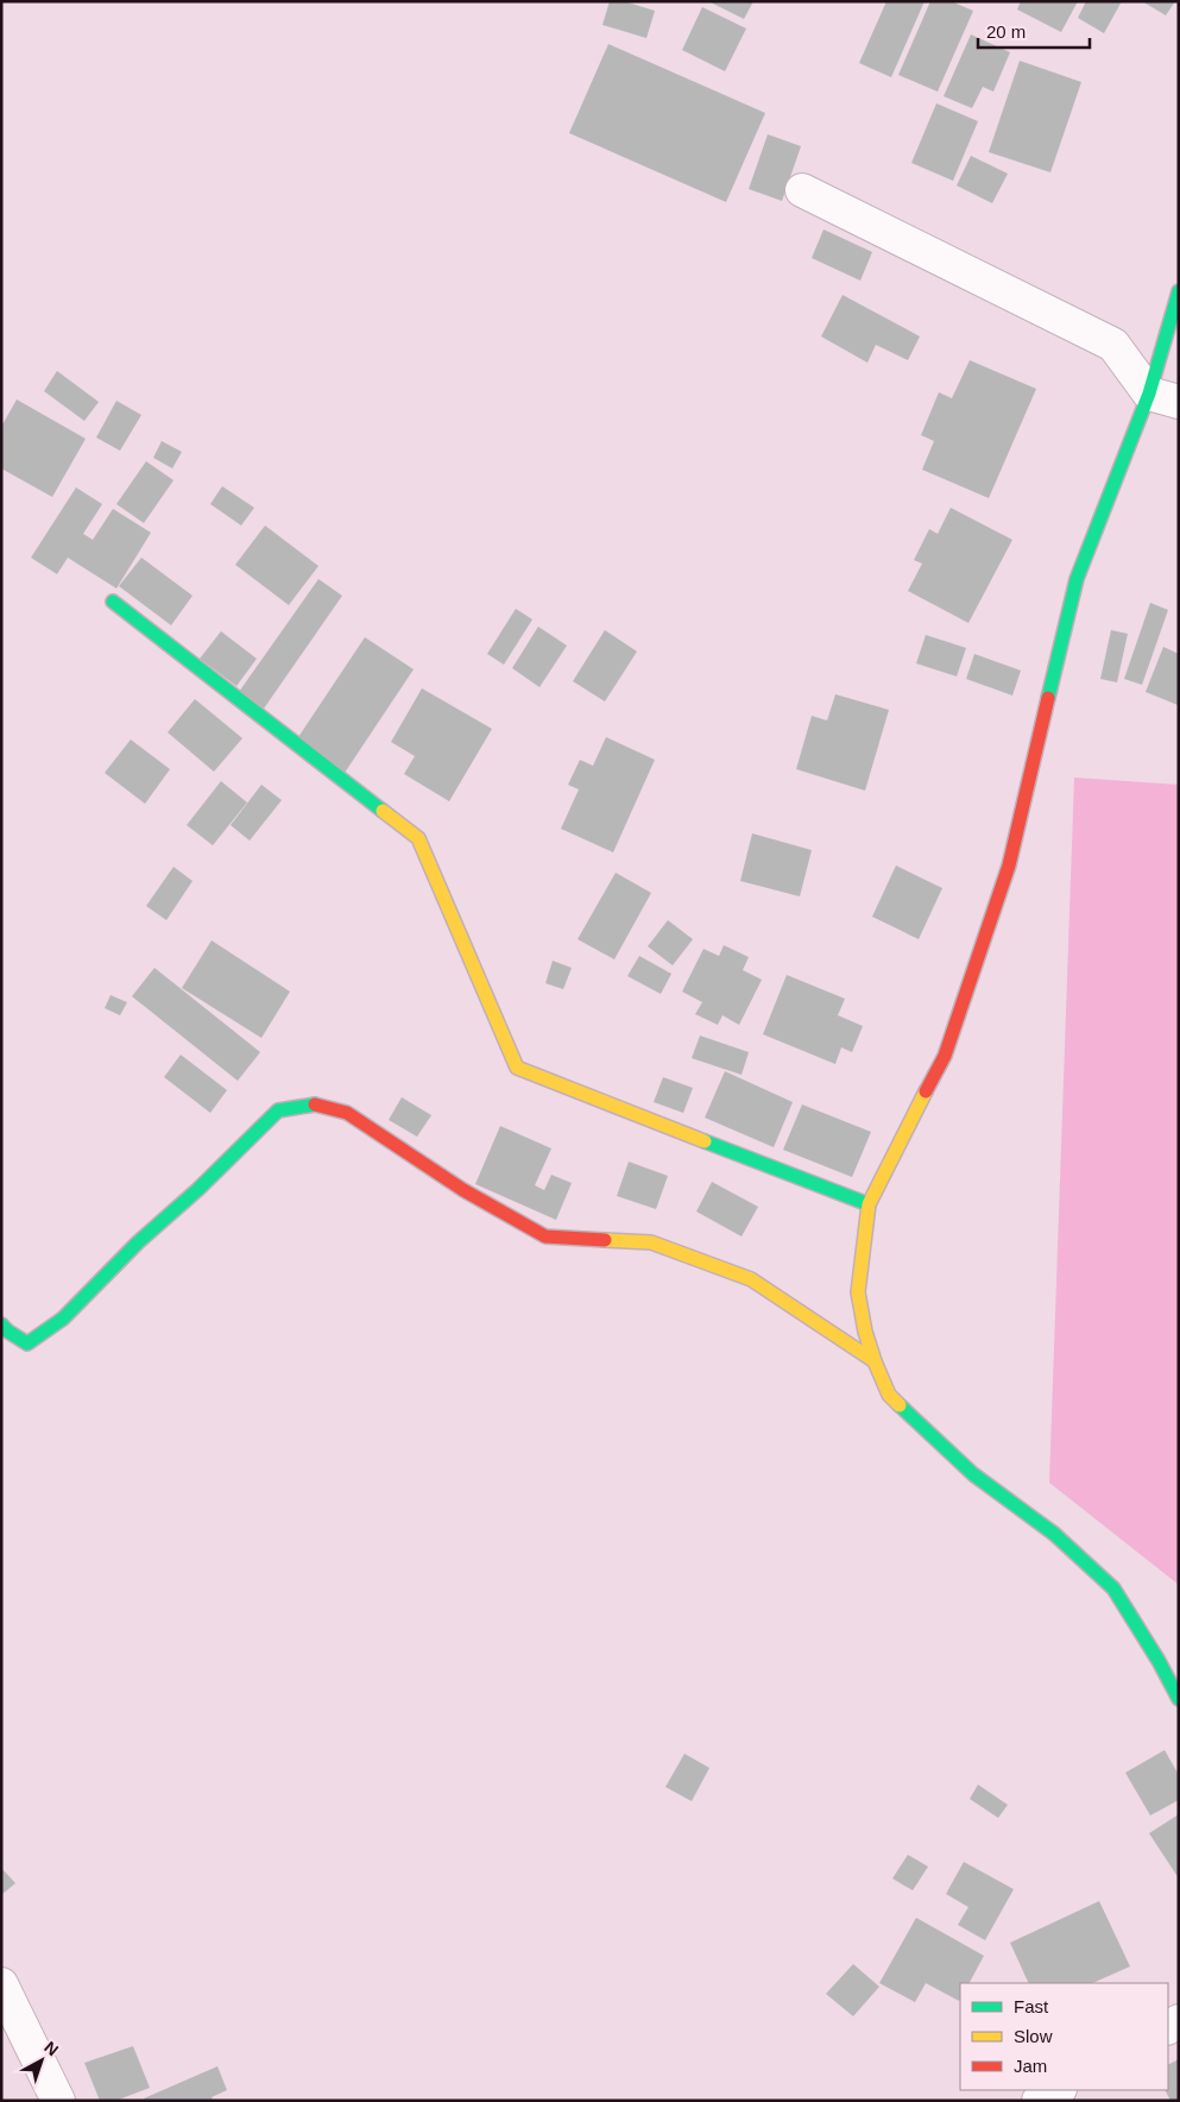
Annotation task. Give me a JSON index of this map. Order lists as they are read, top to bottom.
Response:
{
  "legend": ["Fast", "Slow", "Jam"],
  "scale_bar": "20 m",
  "north": "top right"
}
